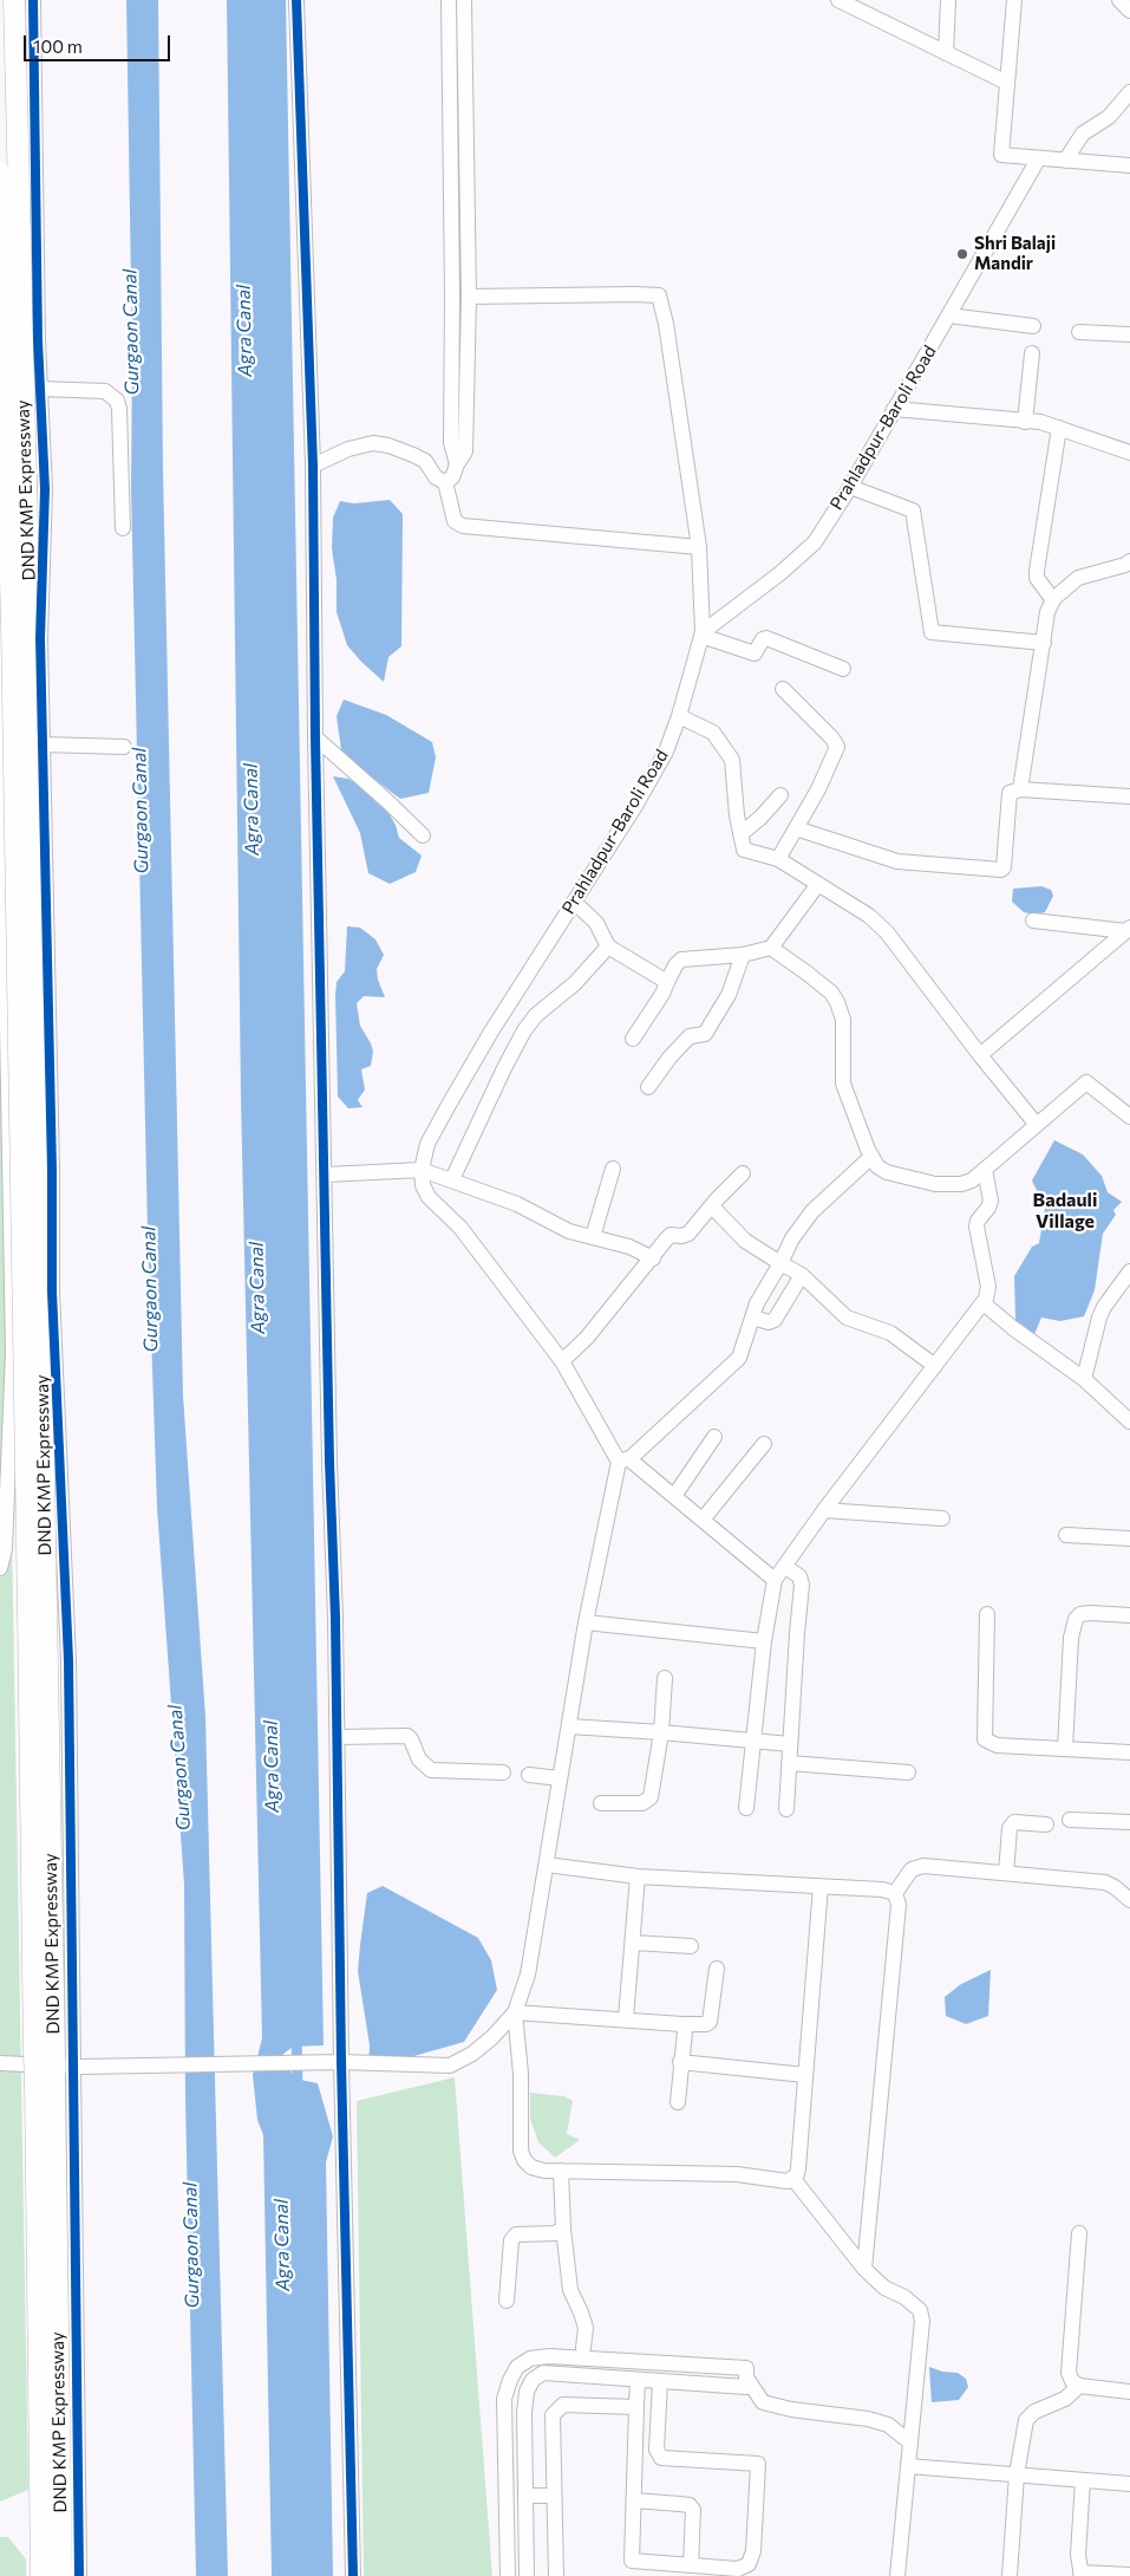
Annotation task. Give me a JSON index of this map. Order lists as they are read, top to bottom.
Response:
{
  "streets": {
    "highway": ["DND KMP Expressway"],
    "street": ["Prahladpur-Baroli Road"]
  },
  "districts": ["Badauli Village"],
  "water": ["Agra Canal", "Gurgaon Canal"],
  "places": ["Shri Balaji Mandir"],
  "scale_bar": "100 m"
}
